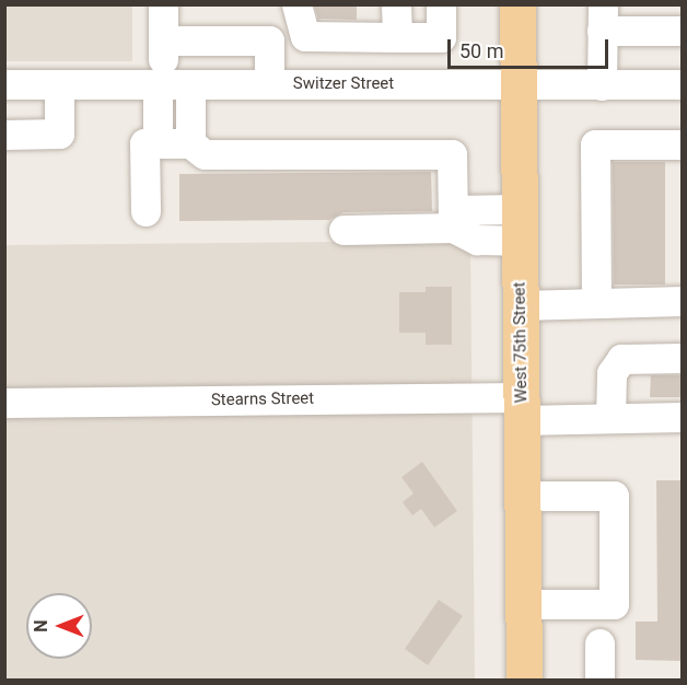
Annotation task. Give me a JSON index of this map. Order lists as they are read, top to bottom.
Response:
{
  "streets": {
    "main road": ["West 75th Street"],
    "street": ["Switzer Street", "Stearns Street"]
  },
  "crossings": [
    ["Switzer Street", "West 75th Street"],
    ["West 75th Street", "Stearns Street"]
  ],
  "scale_bar": "50 m",
  "north": "left"
}
